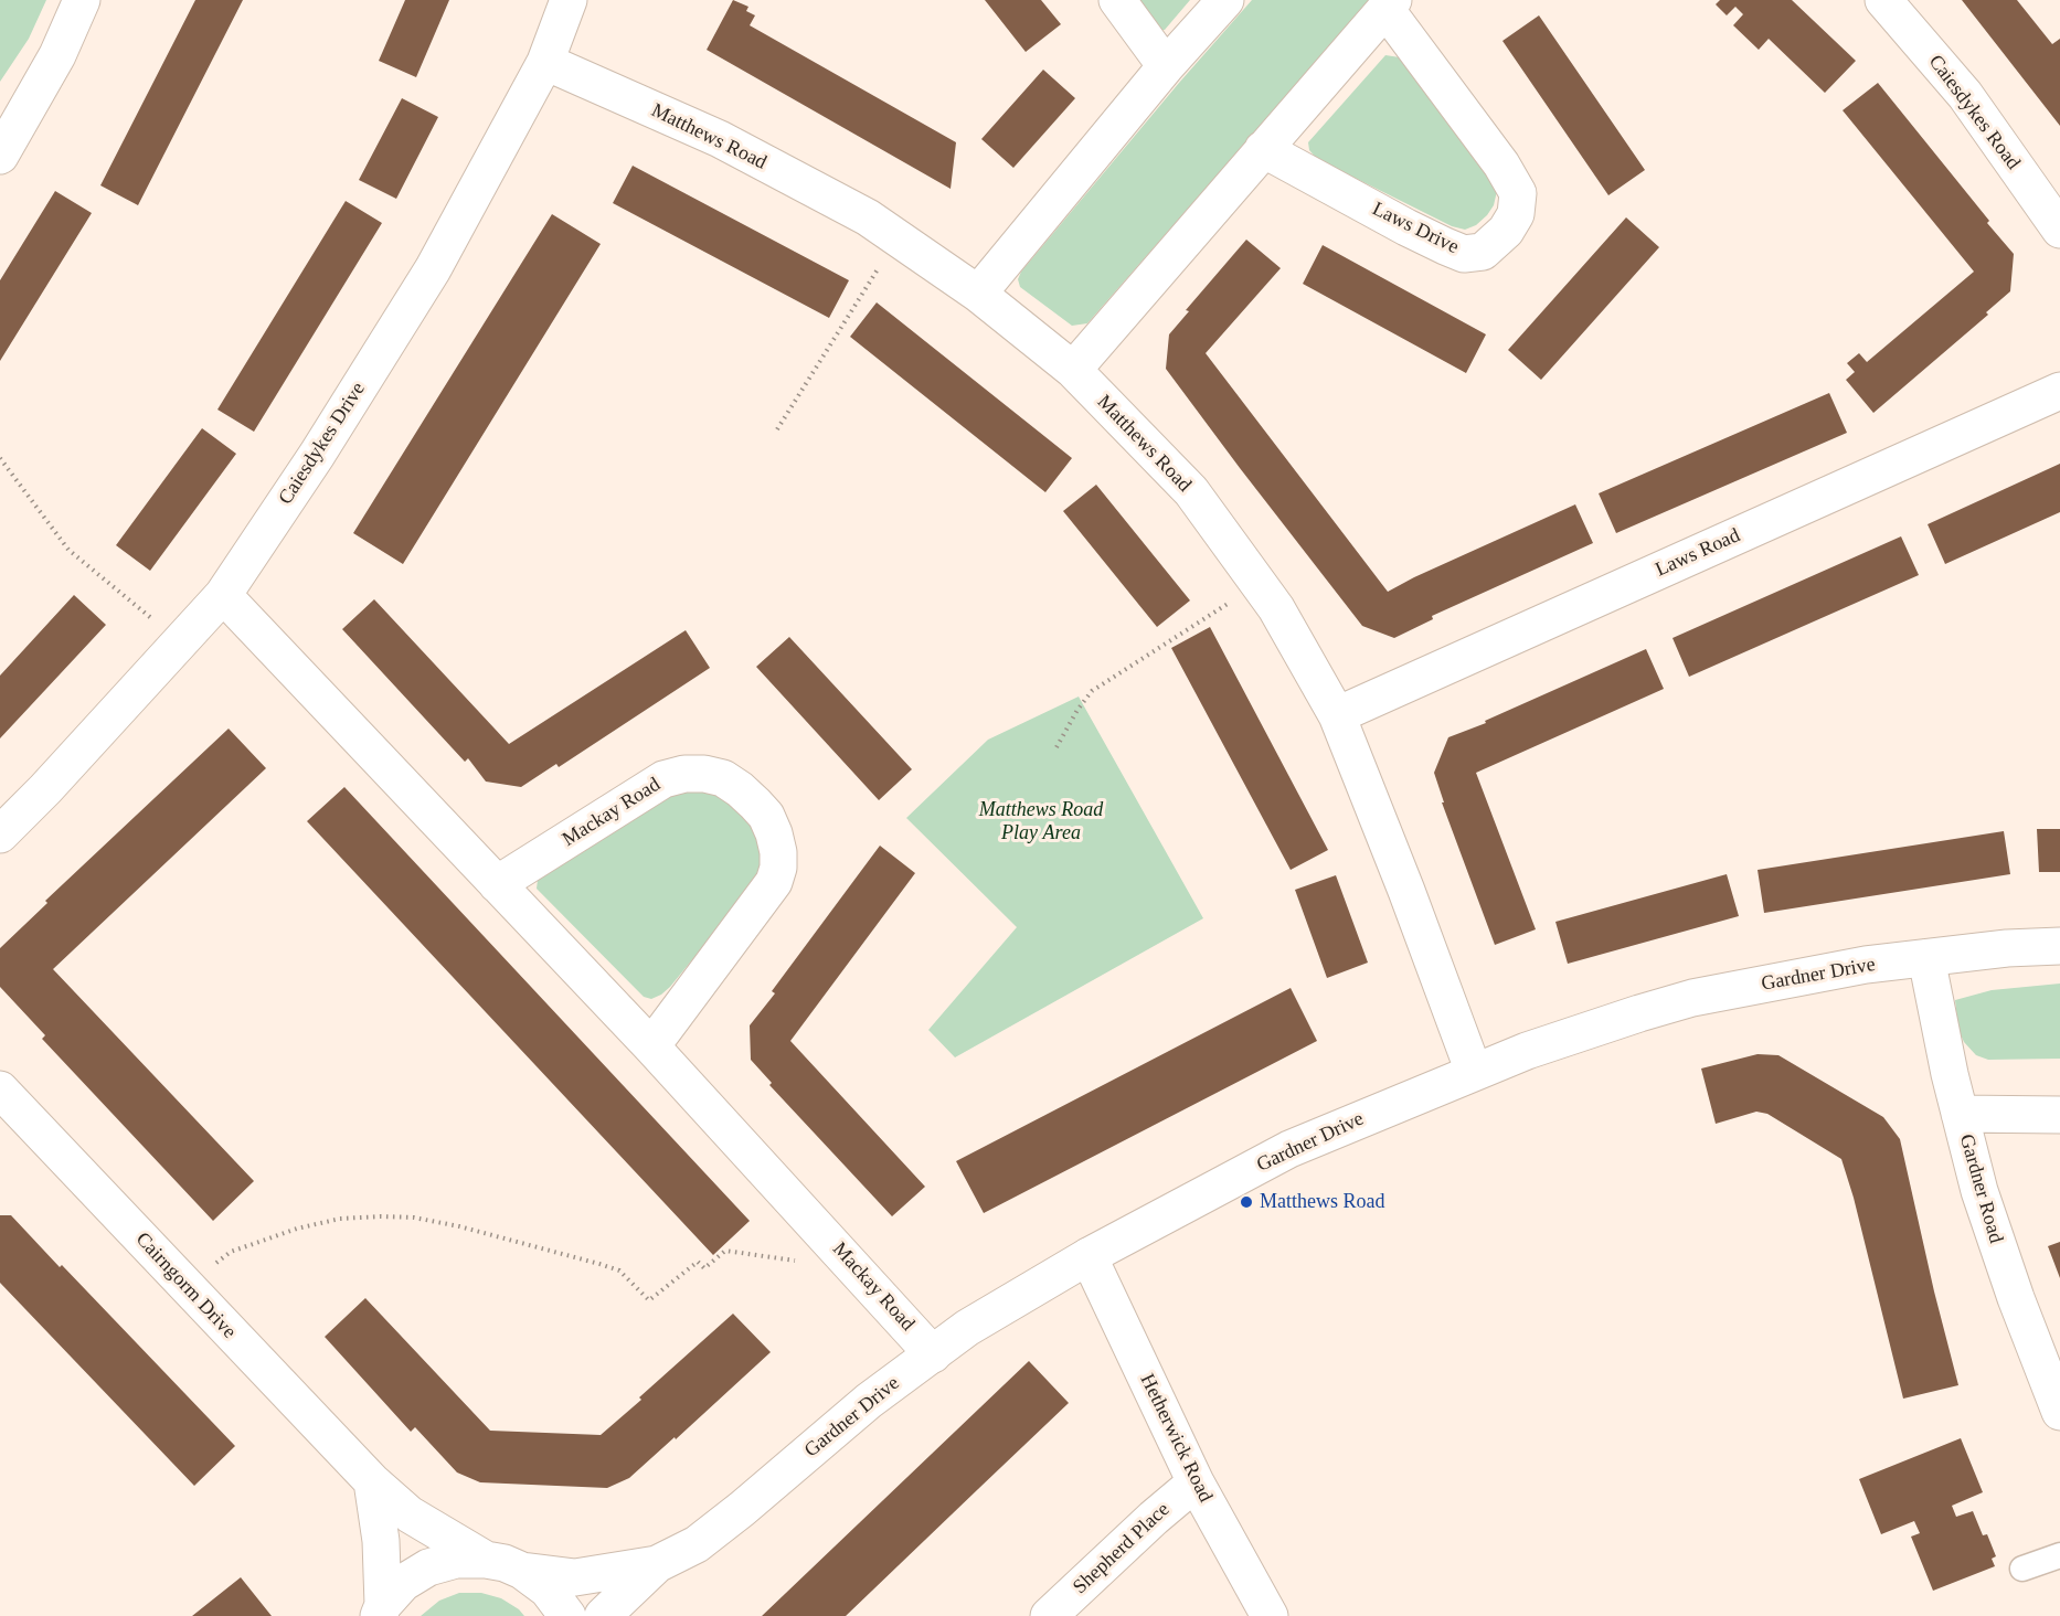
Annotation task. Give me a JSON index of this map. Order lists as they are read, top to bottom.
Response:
{
  "streets": {
    "street": [
      "Caiesdykes Road",
      "Matthews Road",
      "Laws Drive",
      "Caiesdykes Drive",
      "Laws Road",
      "Mackay Road",
      "Gardner Drive",
      "Gardner Road",
      "Cairngorm Drive",
      "Hetherwick Road",
      "Shepherd Place"
    ]
  },
  "crossings": [
    ["Matthews Road", "Laws Drive"],
    ["Matthews Road", "Caiesdykes Drive"],
    ["Matthews Road", "Laws Road"],
    ["Matthews Road", "Gardner Drive"],
    ["Caiesdykes Drive", "Mackay Road"],
    ["Mackay Road", "Gardner Drive"],
    ["Gardner Drive", "Gardner Road"],
    ["Gardner Drive", "Hetherwick Road"],
    ["Hetherwick Road", "Shepherd Place"]
  ],
  "parks": ["Matthews Road Play Area"],
  "places": ["Matthews Road"]
}
